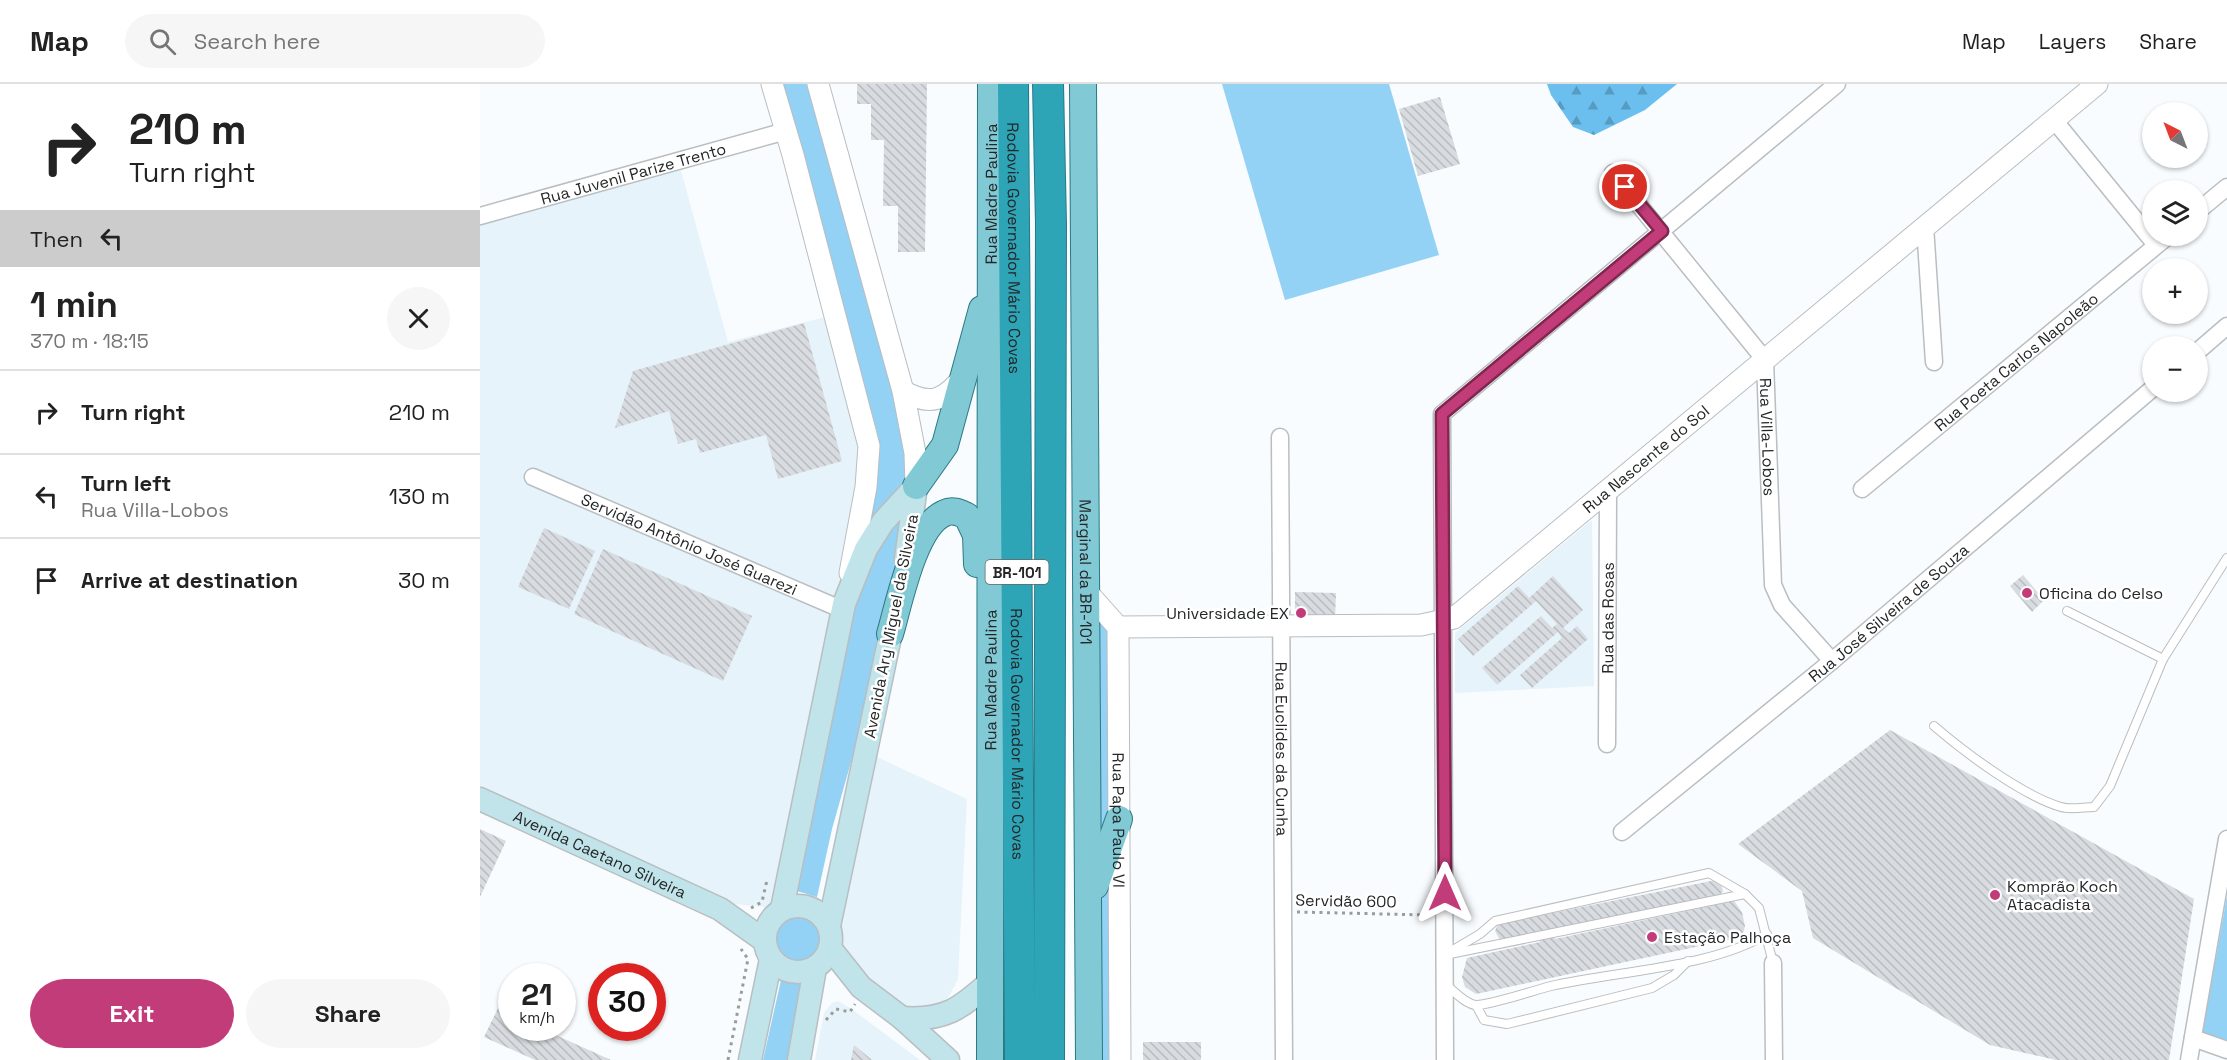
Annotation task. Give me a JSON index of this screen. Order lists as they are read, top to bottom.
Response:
{
  "streets": {
    "highway": ["Rodovia Governador Mário Covas", "BR-101"],
    "main road": [
      "Rua Madre Paulina",
      "Marginal da BR-101",
      "Avenida Ary Miguel da Silveira",
      "Avenida Caetano Silveira"
    ],
    "street": [
      "Rua Juvenil Parize Trento",
      "Rua Poeta Carlos Napoleão",
      "Rua Villa-Lobos",
      "Rua Nascente do Sol",
      "Servidão Antônio José Guarezi",
      "Rua José Silveira de Souza",
      "Rua das Rosas",
      "Rua Euclides da Cunha",
      "Rua Papa Paulo VI"
    ],
    "path": ["Servidão 600"]
  },
  "crossings": [
    ["Rua Madre Paulina", "Rodovia Governador Mário Covas"],
    ["Rua Villa-Lobos", "Rua Nascente do Sol"],
    ["Rua Villa-Lobos", "Rua José Silveira de Souza"],
    ["Rua Nascente do Sol", "Rua das Rosas"],
    ["Rua Nascente do Sol", "Rua Euclides da Cunha"],
    ["Rua Nascente do Sol", "Rua Papa Paulo VI"],
    ["Avenida Ary Miguel da Silveira", "Avenida Caetano Silveira"],
    ["Rua Euclides da Cunha", "Servidão 600"]
  ],
  "places": [
    "Oficina do Celso",
    "Universidade EX",
    "Komprão Koch Atacadista",
    "Estação Palhoça"
  ],
  "north": "top left",
  "page": {
    "header": "Map",
    "search": "Search here",
    "nav": ["Map", "Layers", "Share"],
    "turn": ["210 m", "Turn right"],
    "map_buttons": ["+", "−"],
    "then": "Then",
    "heading": ["1 min", "370 m · 18:15"],
    "list": [
      {
        "name": "Turn right",
        "value": "210 m"
      },
      {
        "name": "Turn left",
        "note": "Rua Villa-Lobos",
        "value": "130 m"
      },
      {
        "name": "Arrive at destination",
        "value": "30 m"
      }
    ],
    "speed": "21 km/h",
    "limit": "30",
    "buttons": ["Exit", "Share"]
  }
}
